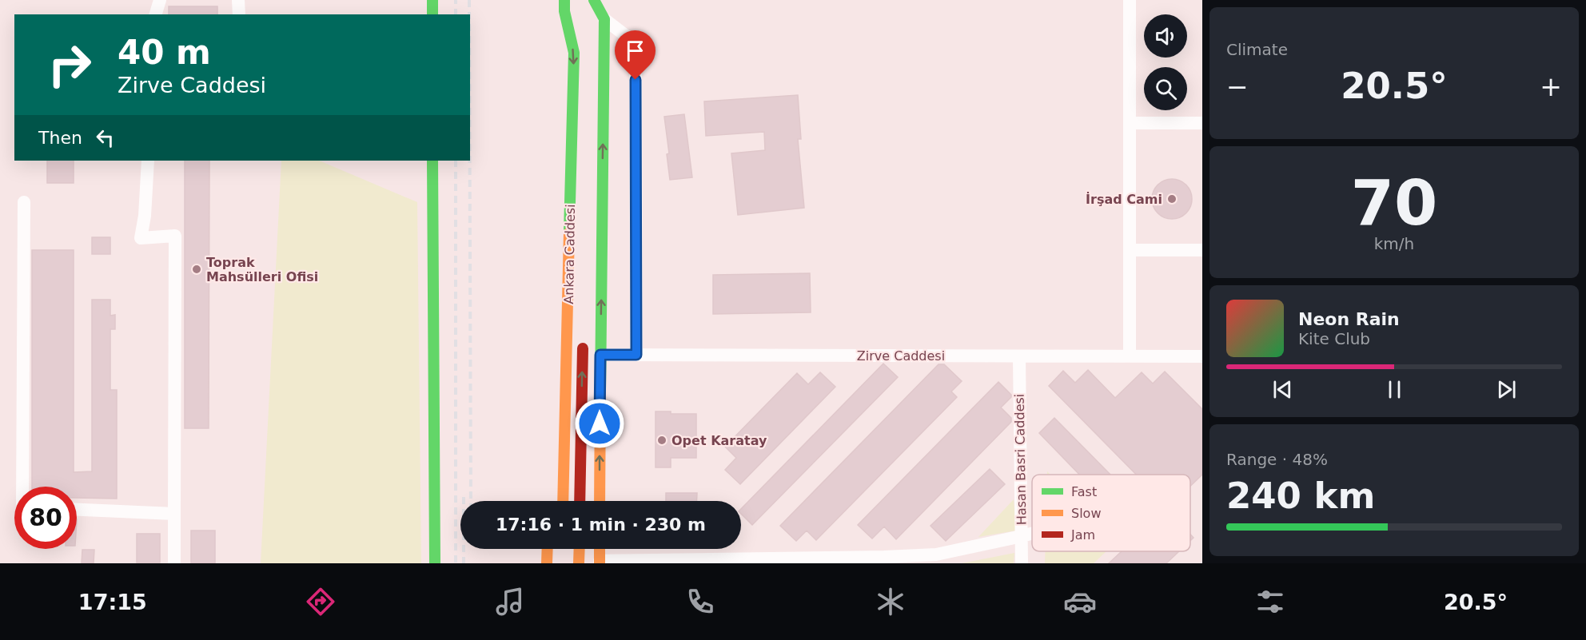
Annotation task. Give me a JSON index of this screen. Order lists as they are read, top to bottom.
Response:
{
  "streets": {
    "main road": ["Ankara Caddesi"],
    "street": ["Zirve Caddesi", "Hasan Basri Caddesi"]
  },
  "crossings": [
    ["Zirve Caddesi", "Hasan Basri Caddesi"]
  ],
  "places": ["İrşad Cami", "Toprak Mahsülleri Ofisi", "Opet Karatay"],
  "legend": ["Fast", "Slow", "Jam"],
  "page": {
    "tile": [
      "Climate",
      ["70", "km/h"],
      ["Range · 48%", "240 km"]
    ],
    "turn": ["40 m", "Zirve Caddesi"],
    "heat": ["−", "20.5°", "+"],
    "then": "Then",
    "song": ["Neon Rain", "Kite Club"],
    "limit": "80",
    "trip": "17:16 · 1 min · 230 m",
    "tabs": ["17:15", "20.5°"]
  }
}
